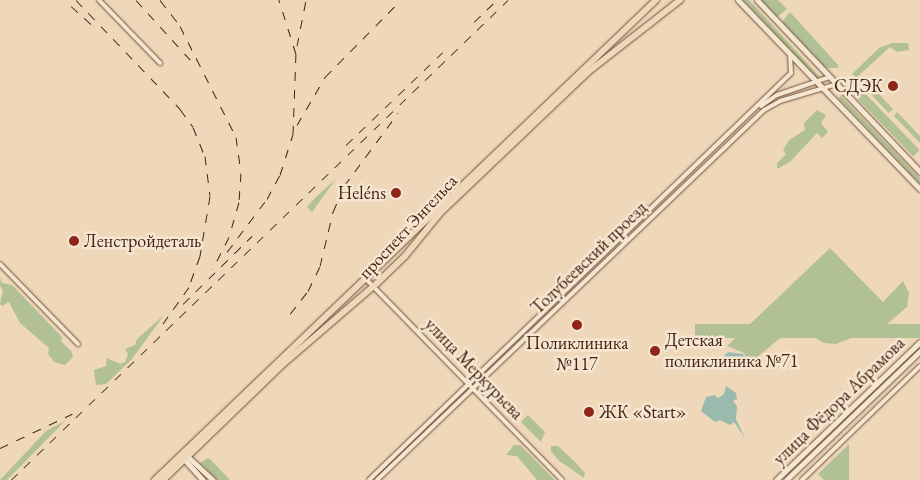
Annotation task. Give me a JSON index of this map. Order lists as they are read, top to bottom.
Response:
{
  "streets": {
    "main road": ["проспект Энгельса"],
    "street": ["Толубеевский проезд", "улица Меркурьева", "улица Фёдора Абрамова"]
  },
  "crossings": [
    ["проспект Энгельса", "улица Меркурьева"],
    ["Толубеевский проезд", "улица Меркурьева"]
  ],
  "places": [
    "СДЭК",
    "Heléns",
    "Ленстройдеталь",
    "Поликлиника №117",
    "Детская поликлиника №71",
    "ЖК «Start»"
  ]
}
